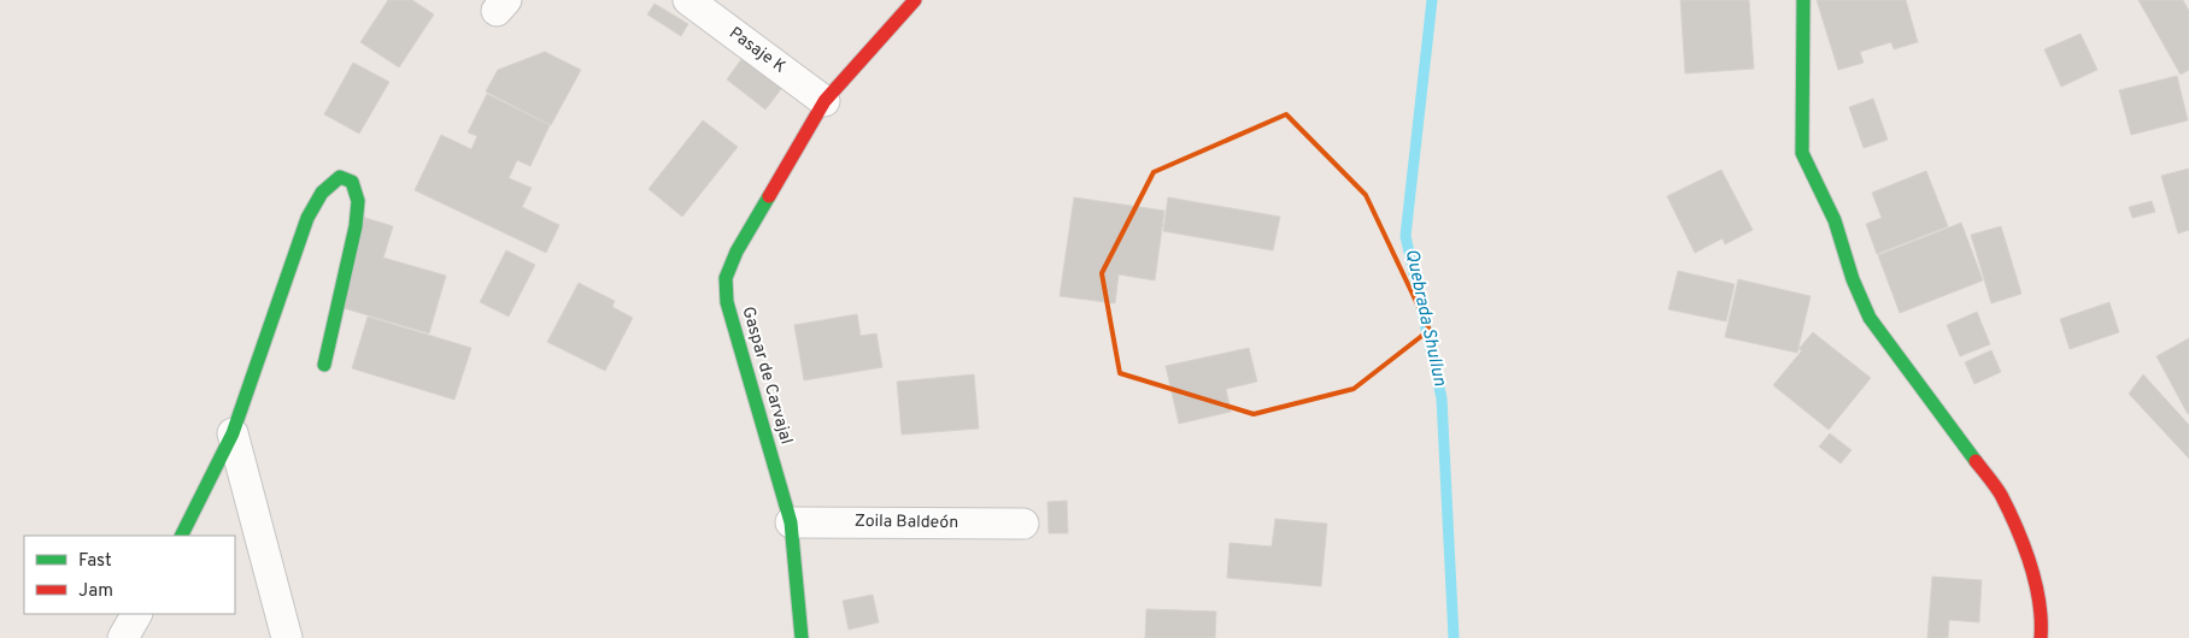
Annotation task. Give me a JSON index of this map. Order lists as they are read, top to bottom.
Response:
{
  "streets": {
    "street": ["Pasaje K", "Gaspar de Carvajal", "Zoila Baldeón"]
  },
  "crossings": [
    ["Pasaje K", "Gaspar de Carvajal"],
    ["Gaspar de Carvajal", "Zoila Baldeón"]
  ],
  "water": ["Quebrada Shullun"],
  "legend": ["Fast", "Jam"]
}
